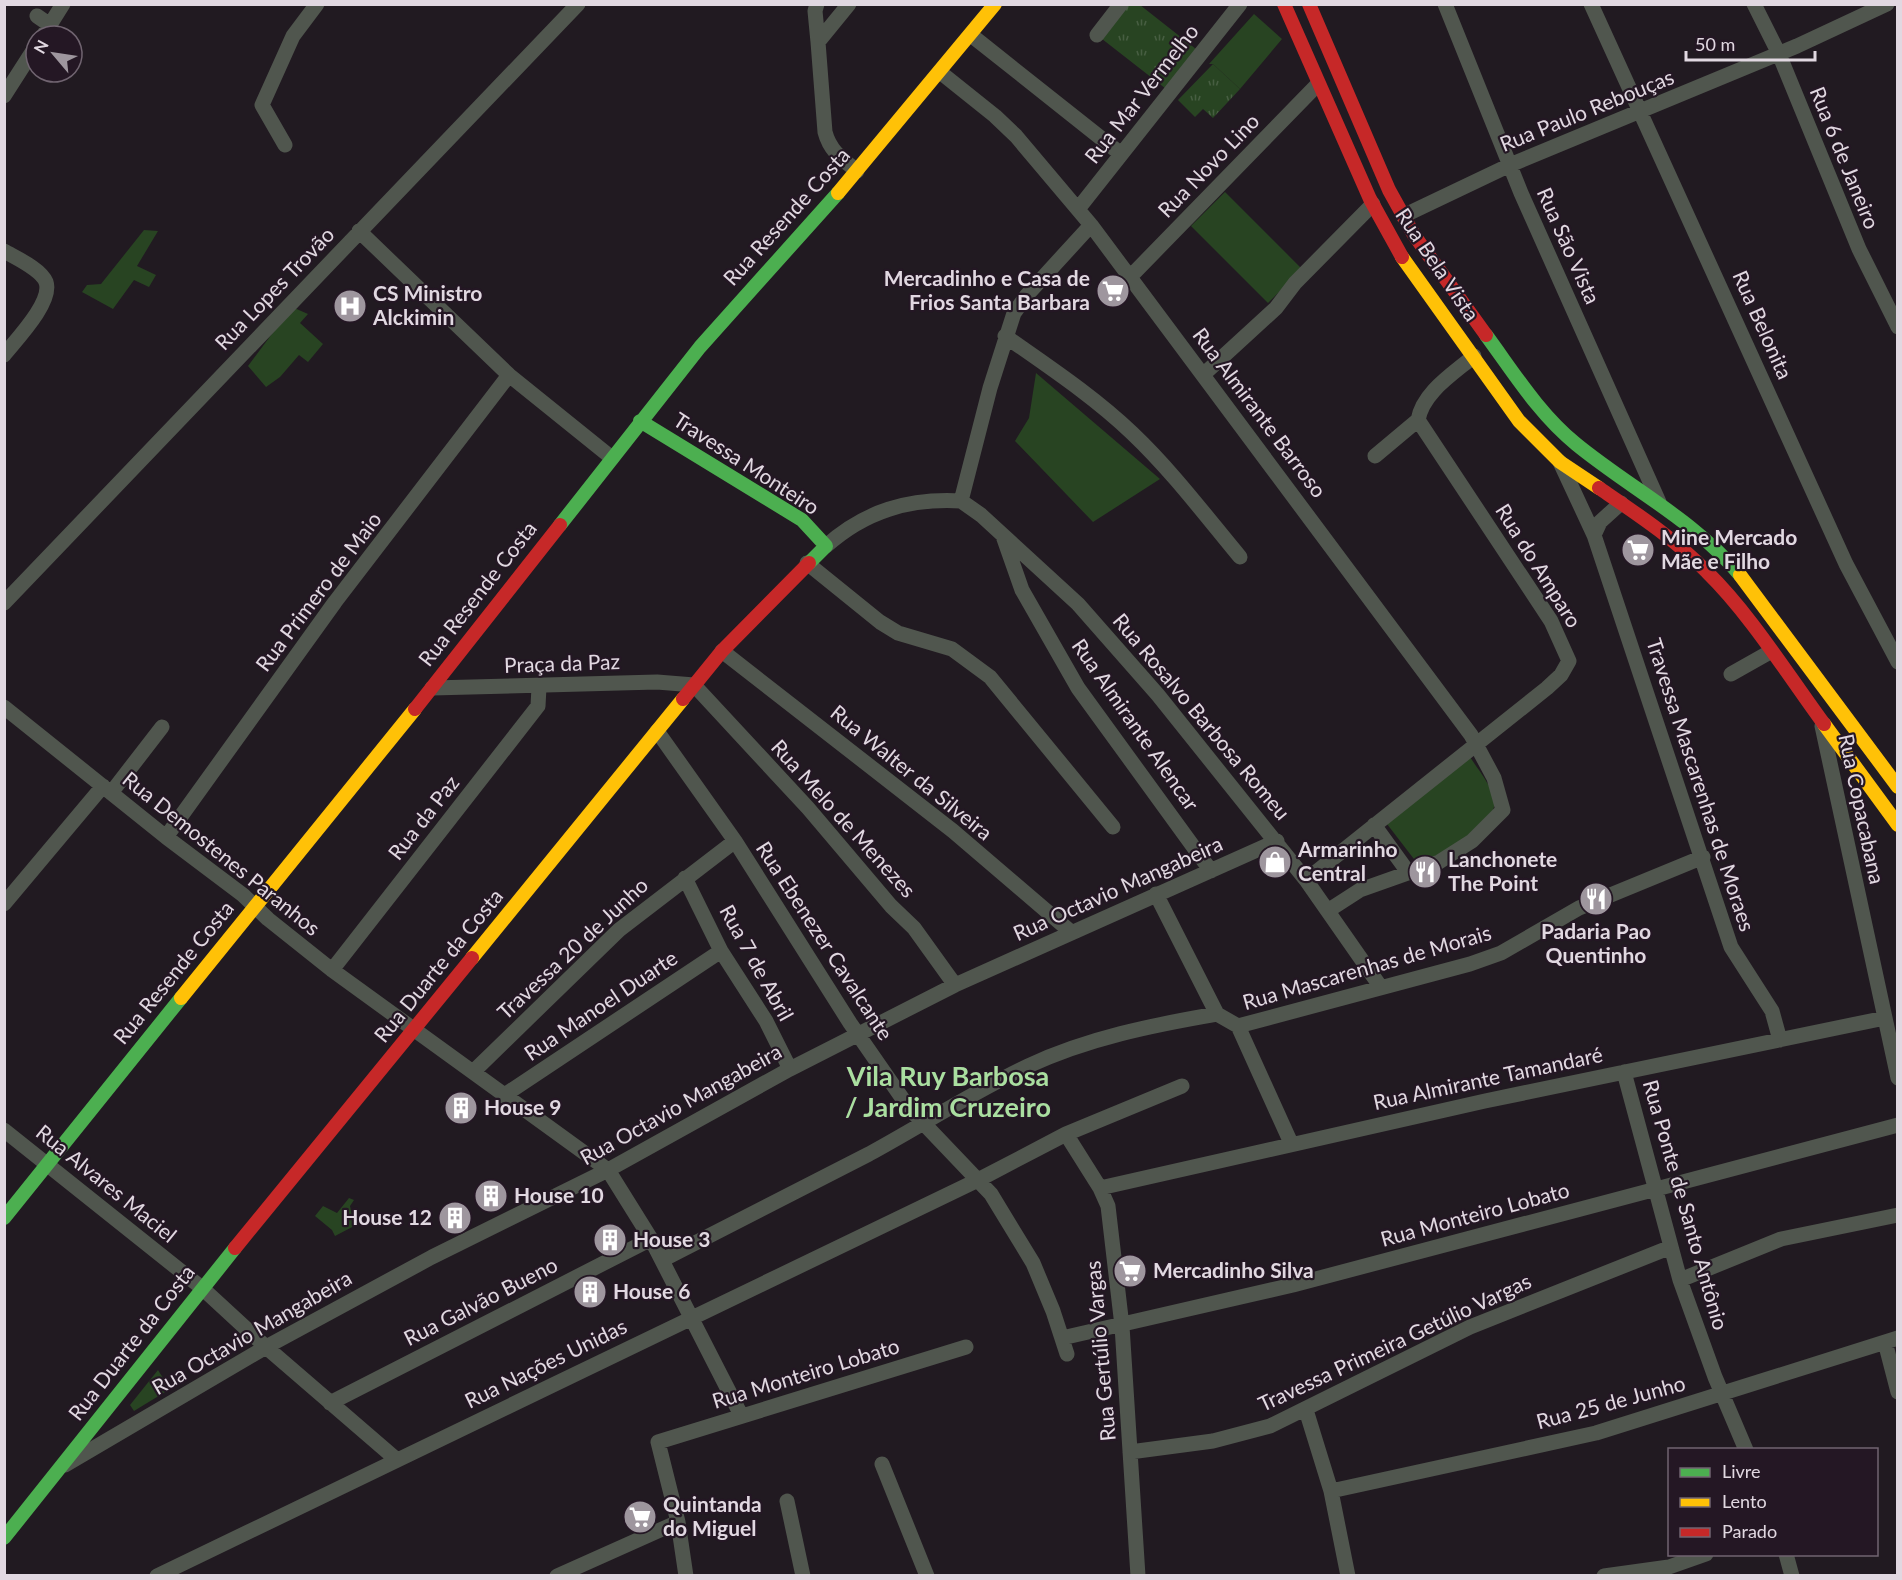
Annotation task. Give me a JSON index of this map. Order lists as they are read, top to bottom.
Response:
{
  "streets": {
    "main road": [
      "Rua Resende Costa",
      "Rua Bela Vista",
      "Travessa Monteiro",
      "Rua Duarte da Costa"
    ],
    "street": [
      "Rua Mar Vermelho",
      "Rua Paulo Rebouças",
      "Rua 6 de Janeiro",
      "Rua Novo Lino",
      "Rua São Vista",
      "Rua Lopes Trovão",
      "Rua Belonita",
      "Rua Almirante Barroso",
      "Rua do Amparo",
      "Rua Primero de Maio",
      "Praça da Paz",
      "Rua Rosalvo Barbosa Romeu",
      "Rua Almirante Alencar",
      "Rua Walter da Silveira",
      "Travessa Mascarenhas de Moraes",
      "Rua Copacabana",
      "Rua da Paz",
      "Rua Melo de Menezes",
      "Rua Demostenes Paranhos",
      "Rua Octavio Mangabeira",
      "Rua Ebenezer Cavalcante",
      "Travessa 20 de Junho",
      "Rua 7 de Abril",
      "Rua Mascarenhas de Morais",
      "Rua Manoel Duarte",
      "Rua Almirante Tamandaré",
      "Rua Alvares Maciel",
      "Rua Ponte de Santo Antônio",
      "Rua Monteiro Lobato",
      "Rua Galvão Bueno",
      "Travessa Primeira Getúlio Vargas",
      "Rua Gertúlio Vargas",
      "Rua Nações Unidas",
      "Rua 25 de Junho"
    ]
  },
  "crossings": [
    ["Rua Mar Vermelho", "Rua Almirante Barroso"],
    ["Rua Paulo Rebouças", "Rua 6 de Janeiro"],
    ["Rua Paulo Rebouças", "Rua São Vista"],
    ["Rua Paulo Rebouças", "Rua Bela Vista"],
    ["Rua Paulo Rebouças", "Rua Belonita"],
    ["Rua Novo Lino", "Rua Bela Vista"],
    ["Rua Novo Lino", "Rua Almirante Barroso"],
    ["Rua Resende Costa", "Rua Almirante Barroso"],
    ["Rua Resende Costa", "Travessa Monteiro"],
    ["Rua Resende Costa", "Praça da Paz"],
    ["Rua Resende Costa", "Rua Demostenes Paranhos"],
    ["Rua Resende Costa", "Rua Alvares Maciel"],
    ["Rua São Vista", "Rua Bela Vista"],
    ["Rua Bela Vista", "Travessa Mascarenhas de Moraes"],
    ["Rua Bela Vista", "Rua Copacabana"],
    ["Rua Almirante Barroso", "Rua do Amparo"],
    ["Travessa Monteiro", "Rua Duarte da Costa"],
    ["Rua Primero de Maio", "Rua Demostenes Paranhos"],
    ["Praça da Paz", "Rua da Paz"],
    ["Praça da Paz", "Rua Melo de Menezes"],
    ["Praça da Paz", "Rua Duarte da Costa"],
    ["Rua Rosalvo Barbosa Romeu", "Rua Almirante Alencar"],
    ["Rua Rosalvo Barbosa Romeu", "Rua Octavio Mangabeira"],
    ["Rua Rosalvo Barbosa Romeu", "Rua Duarte da Costa"],
    ["Rua Rosalvo Barbosa Romeu", "Rua Mascarenhas de Morais"],
    ["Rua Almirante Alencar", "Rua Octavio Mangabeira"],
    ["Rua Walter da Silveira", "Rua Octavio Mangabeira"],
    ["Rua Walter da Silveira", "Rua Duarte da Costa"],
    ["Travessa Mascarenhas de Moraes", "Rua Mascarenhas de Morais"],
    ["Travessa Mascarenhas de Moraes", "Rua Almirante Tamandaré"],
    ["Rua Copacabana", "Rua Almirante Tamandaré"],
    ["Rua da Paz", "Rua Demostenes Paranhos"],
    ["Rua Melo de Menezes", "Rua Octavio Mangabeira"],
    ["Rua Melo de Menezes", "Rua Duarte da Costa"],
    ["Rua Demostenes Paranhos", "Rua Octavio Mangabeira"],
    ["Rua Demostenes Paranhos", "Travessa 20 de Junho"],
    ["Rua Demostenes Paranhos", "Rua Duarte da Costa"],
    ["Rua Demostenes Paranhos", "Rua Manoel Duarte"],
    ["Rua Octavio Mangabeira", "Rua Ebenezer Cavalcante"],
    ["Rua Octavio Mangabeira", "Rua 7 de Abril"],
    ["Rua Octavio Mangabeira", "Rua Duarte da Costa"],
    ["Rua Octavio Mangabeira", "Rua Alvares Maciel"],
    ["Rua Ebenezer Cavalcante", "Travessa 20 de Junho"],
    ["Rua Ebenezer Cavalcante", "Rua Duarte da Costa"],
    ["Rua Ebenezer Cavalcante", "Rua Monteiro Lobato"],
    ["Rua Ebenezer Cavalcante", "Rua Nações Unidas"],
    ["Travessa 20 de Junho", "Rua 7 de Abril"],
    ["Rua 7 de Abril", "Rua Manoel Duarte"],
    ["Rua Duarte da Costa", "Rua Alvares Maciel"],
    ["Rua Almirante Tamandaré", "Rua Ponte de Santo Antônio"],
    ["Rua Almirante Tamandaré", "Rua Gertúlio Vargas"],
    ["Rua Alvares Maciel", "Rua Galvão Bueno"],
    ["Rua Alvares Maciel", "Rua Nações Unidas"],
    ["Rua Ponte de Santo Antônio", "Rua Monteiro Lobato"],
    ["Rua Ponte de Santo Antônio", "Travessa Primeira Getúlio Vargas"],
    ["Rua Ponte de Santo Antônio", "Rua 25 de Junho"],
    ["Rua Monteiro Lobato", "Rua Gertúlio Vargas"],
    ["Travessa Primeira Getúlio Vargas", "Rua Gertúlio Vargas"],
    ["Rua Gertúlio Vargas", "Rua Nações Unidas"]
  ],
  "districts": ["Vila Ruy Barbosa / Jardim Cruzeiro"],
  "places": {
    "supermarket": [
      "Mercadinho e Casa de Frios Santa Barbara",
      "Mine Mercado Mãe e Filho",
      "Mercadinho Silva",
      "Quintanda do Miguel"
    ],
    "hospital": ["CS Ministro Alckimin"],
    "shop": ["Armarinho Central"],
    "restaurant": ["Lanchonete The Point", "Padaria Pao Quentinho"],
    "building": [
      "House 9",
      "House 10",
      "House 12",
      "House 3",
      "House 6"
    ]
  },
  "legend": ["Livre", "Lento", "Parado"],
  "scale_bar": "50 m",
  "north": "top left"
}
